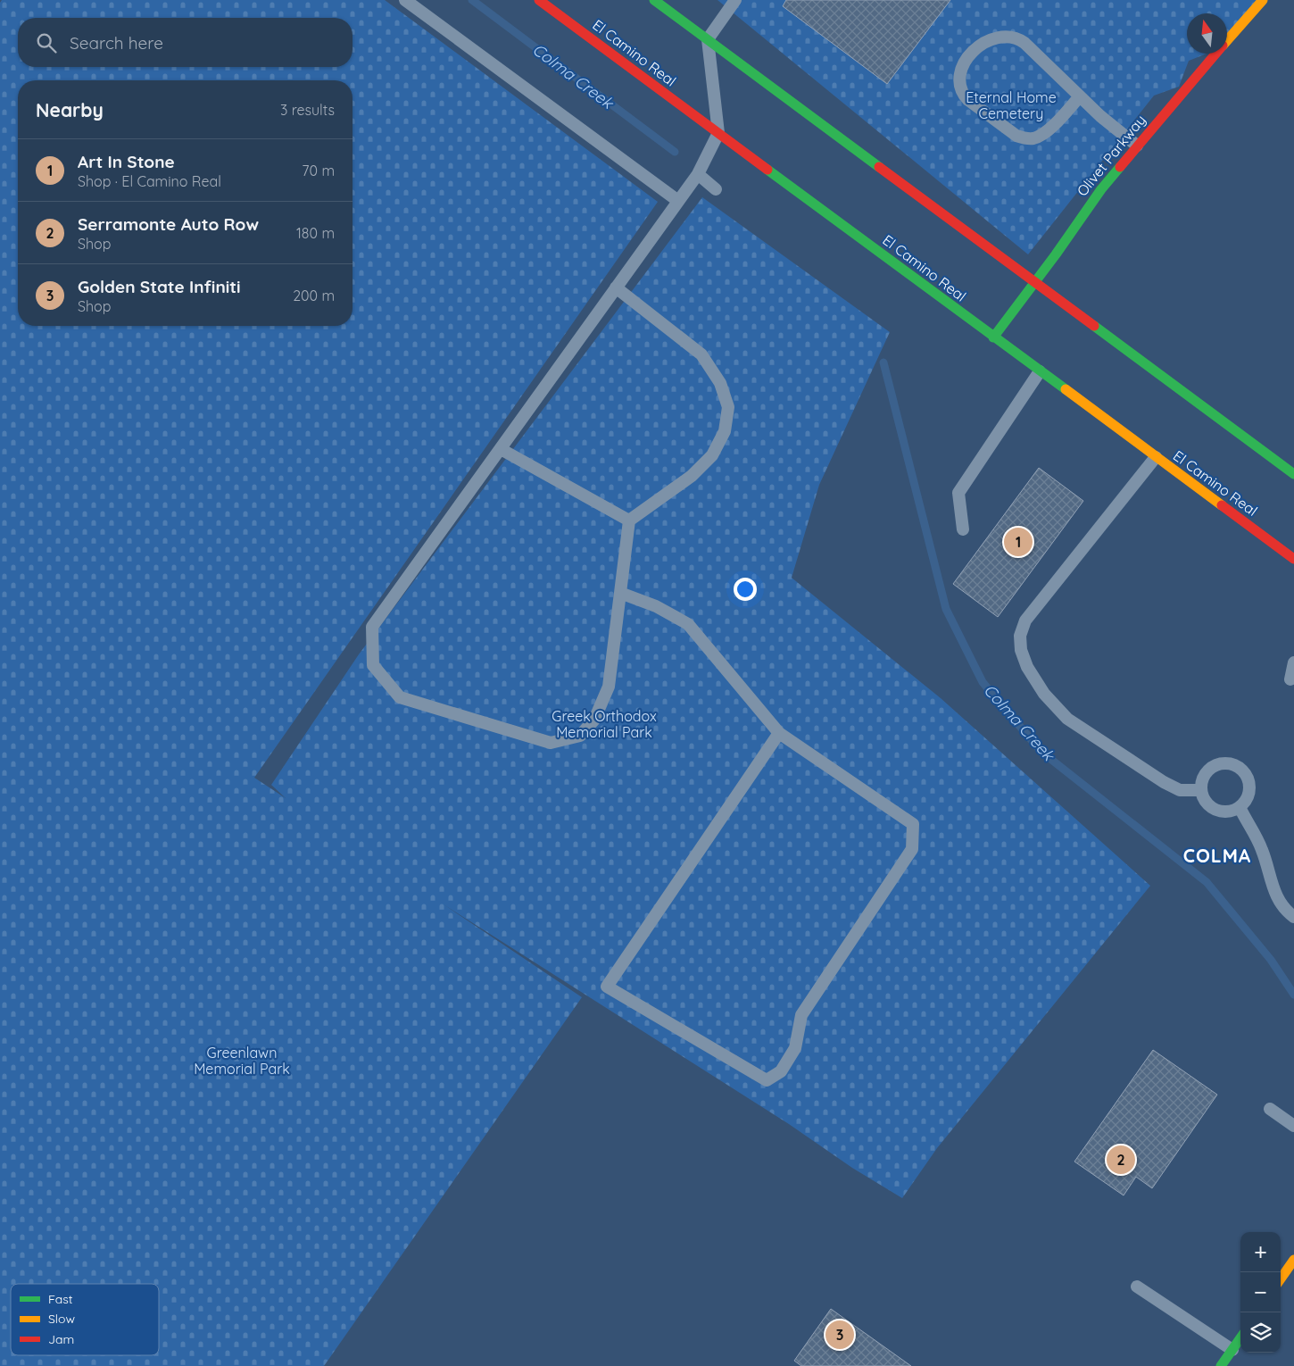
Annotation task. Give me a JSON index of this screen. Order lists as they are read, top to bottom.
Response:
{
  "streets": {
    "main road": ["El Camino Real", "Olivet Parkway"]
  },
  "crossings": [
    ["El Camino Real", "Olivet Parkway"]
  ],
  "districts": ["COLMA"],
  "water": ["Colma Creek"],
  "parks": ["Eternal Home Cemetery", "Greek Orthodox Memorial Park", "Greenlawn Memorial Park"],
  "legend": ["Fast", "Slow", "Jam"],
  "north": "top",
  "page": {
    "search": "Search here",
    "heading": ["Nearby", "3 results"],
    "list": [
      {
        "mark": "1",
        "name": "Art In Stone",
        "note": "Shop · El Camino Real",
        "value": "70 m"
      },
      {
        "mark": "2",
        "name": "Serramonte Auto Row",
        "note": "Shop",
        "value": "180 m"
      },
      {
        "mark": "3",
        "name": "Golden State Infiniti",
        "note": "Shop",
        "value": "200 m"
      }
    ],
    "pins": ["1", "2", "3"],
    "map_buttons": ["+", "−"]
  }
}
